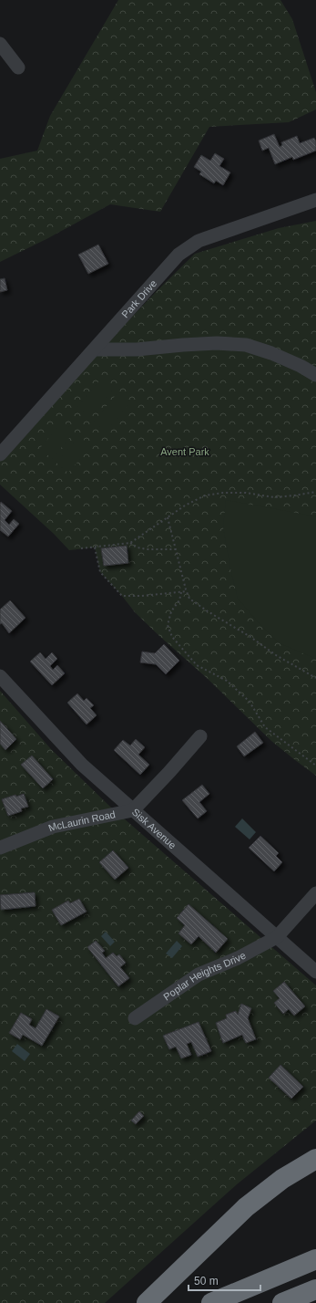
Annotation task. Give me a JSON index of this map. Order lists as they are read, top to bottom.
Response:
{
  "streets": {
    "street": [
      "Park Drive",
      "McLaurin Road",
      "Sisk Avenue",
      "Poplar Heights Drive"
    ]
  },
  "crossings": [
    ["McLaurin Road", "Sisk Avenue"],
    ["Sisk Avenue", "Poplar Heights Drive"]
  ],
  "parks": ["Avent Park"],
  "scale_bar": "50 m"
}
